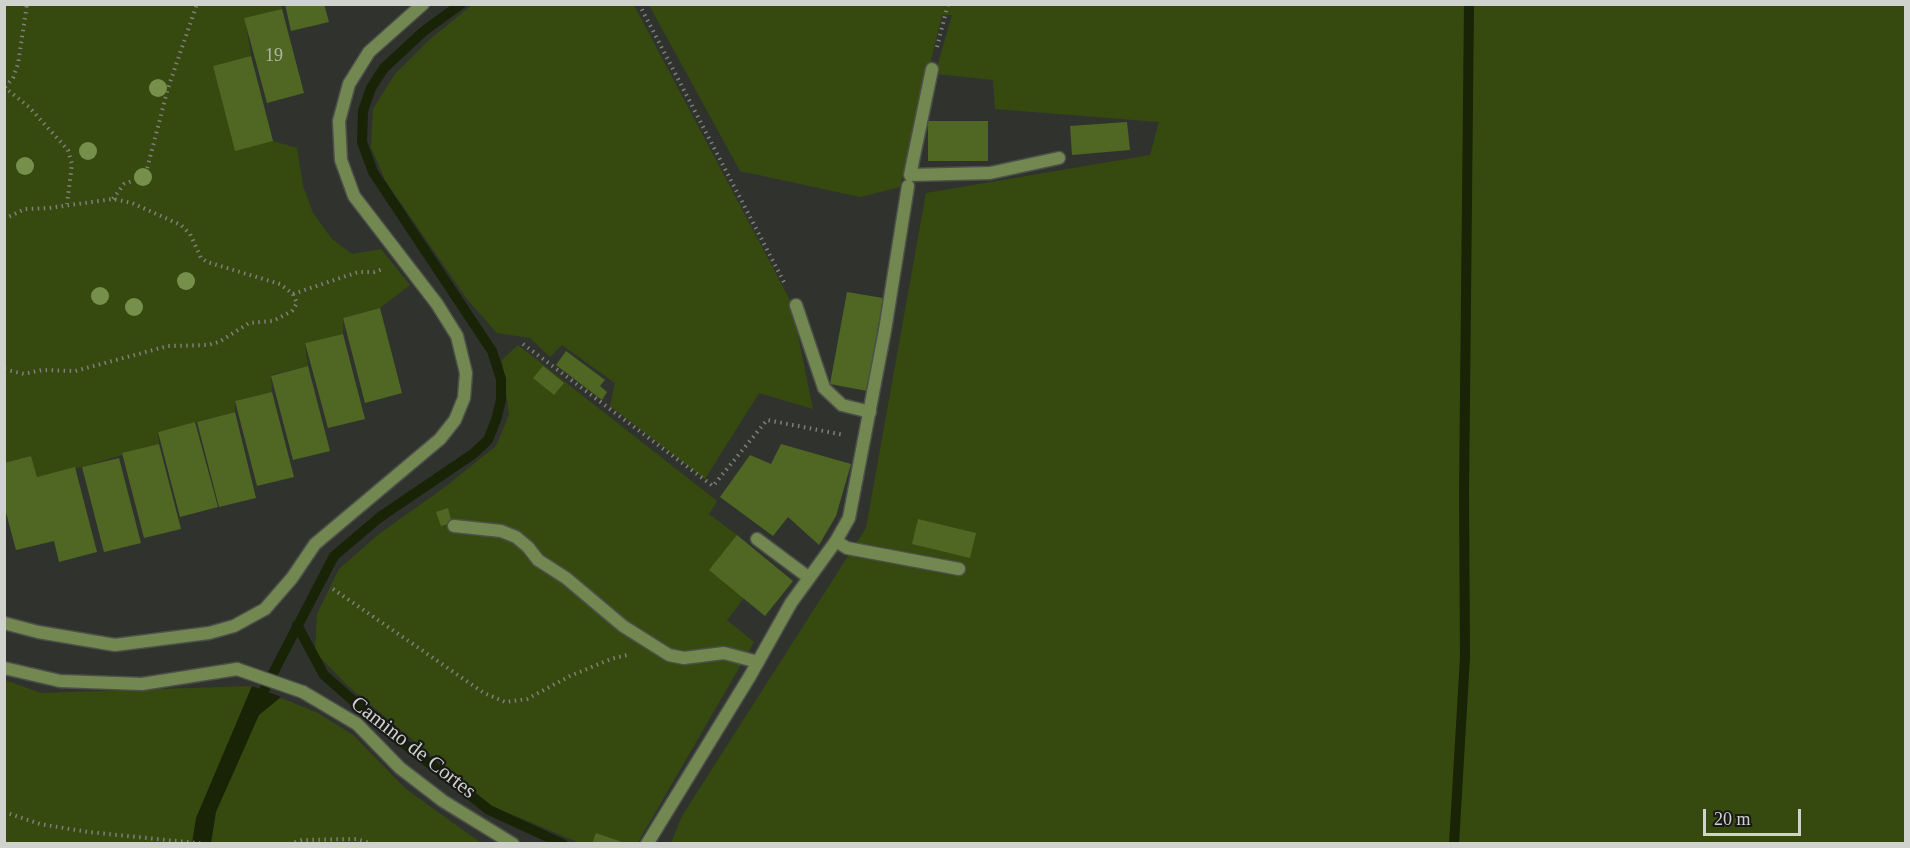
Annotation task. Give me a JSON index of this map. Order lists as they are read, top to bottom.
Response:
{
  "streets": {
    "street": ["Camino de Cortes"]
  },
  "house_numbers": ["19"],
  "scale_bar": "20 m"
}
